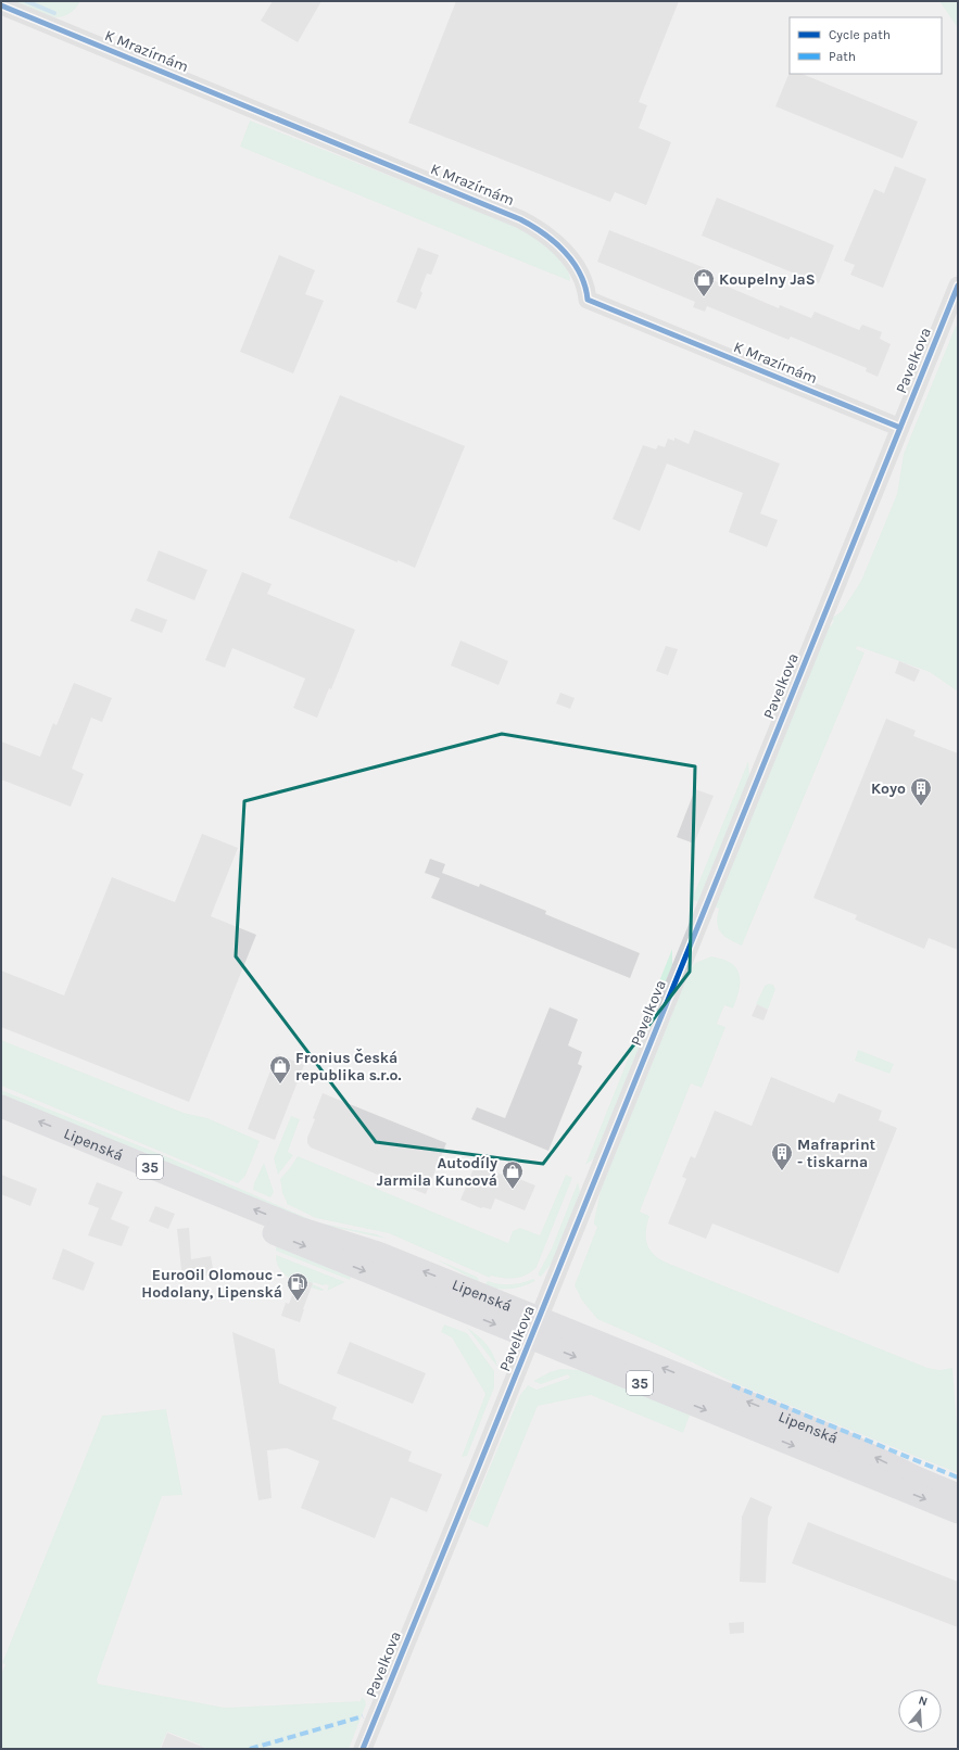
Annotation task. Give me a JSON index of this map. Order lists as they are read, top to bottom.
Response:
{
  "streets": {
    "main road": ["Lipenská", "35"],
    "street": ["K Mrazírnám", "Pavelkova"]
  },
  "crossings": [
    ["K Mrazírnám", "Pavelkova"],
    ["Pavelkova", "Lipenská"]
  ],
  "places": {
    "shop": ["Koupelny JaS", "Fronius Česká republika s.r.o.", "Autodíly Jarmila Kuncová"],
    "building": ["Koyo", "Mafraprint - tiskarna"],
    "fuel station": ["EuroOil Olomouc - Hodolany, Lipenská"]
  },
  "legend": ["Cycle path", "Path"],
  "north": "top"
}
